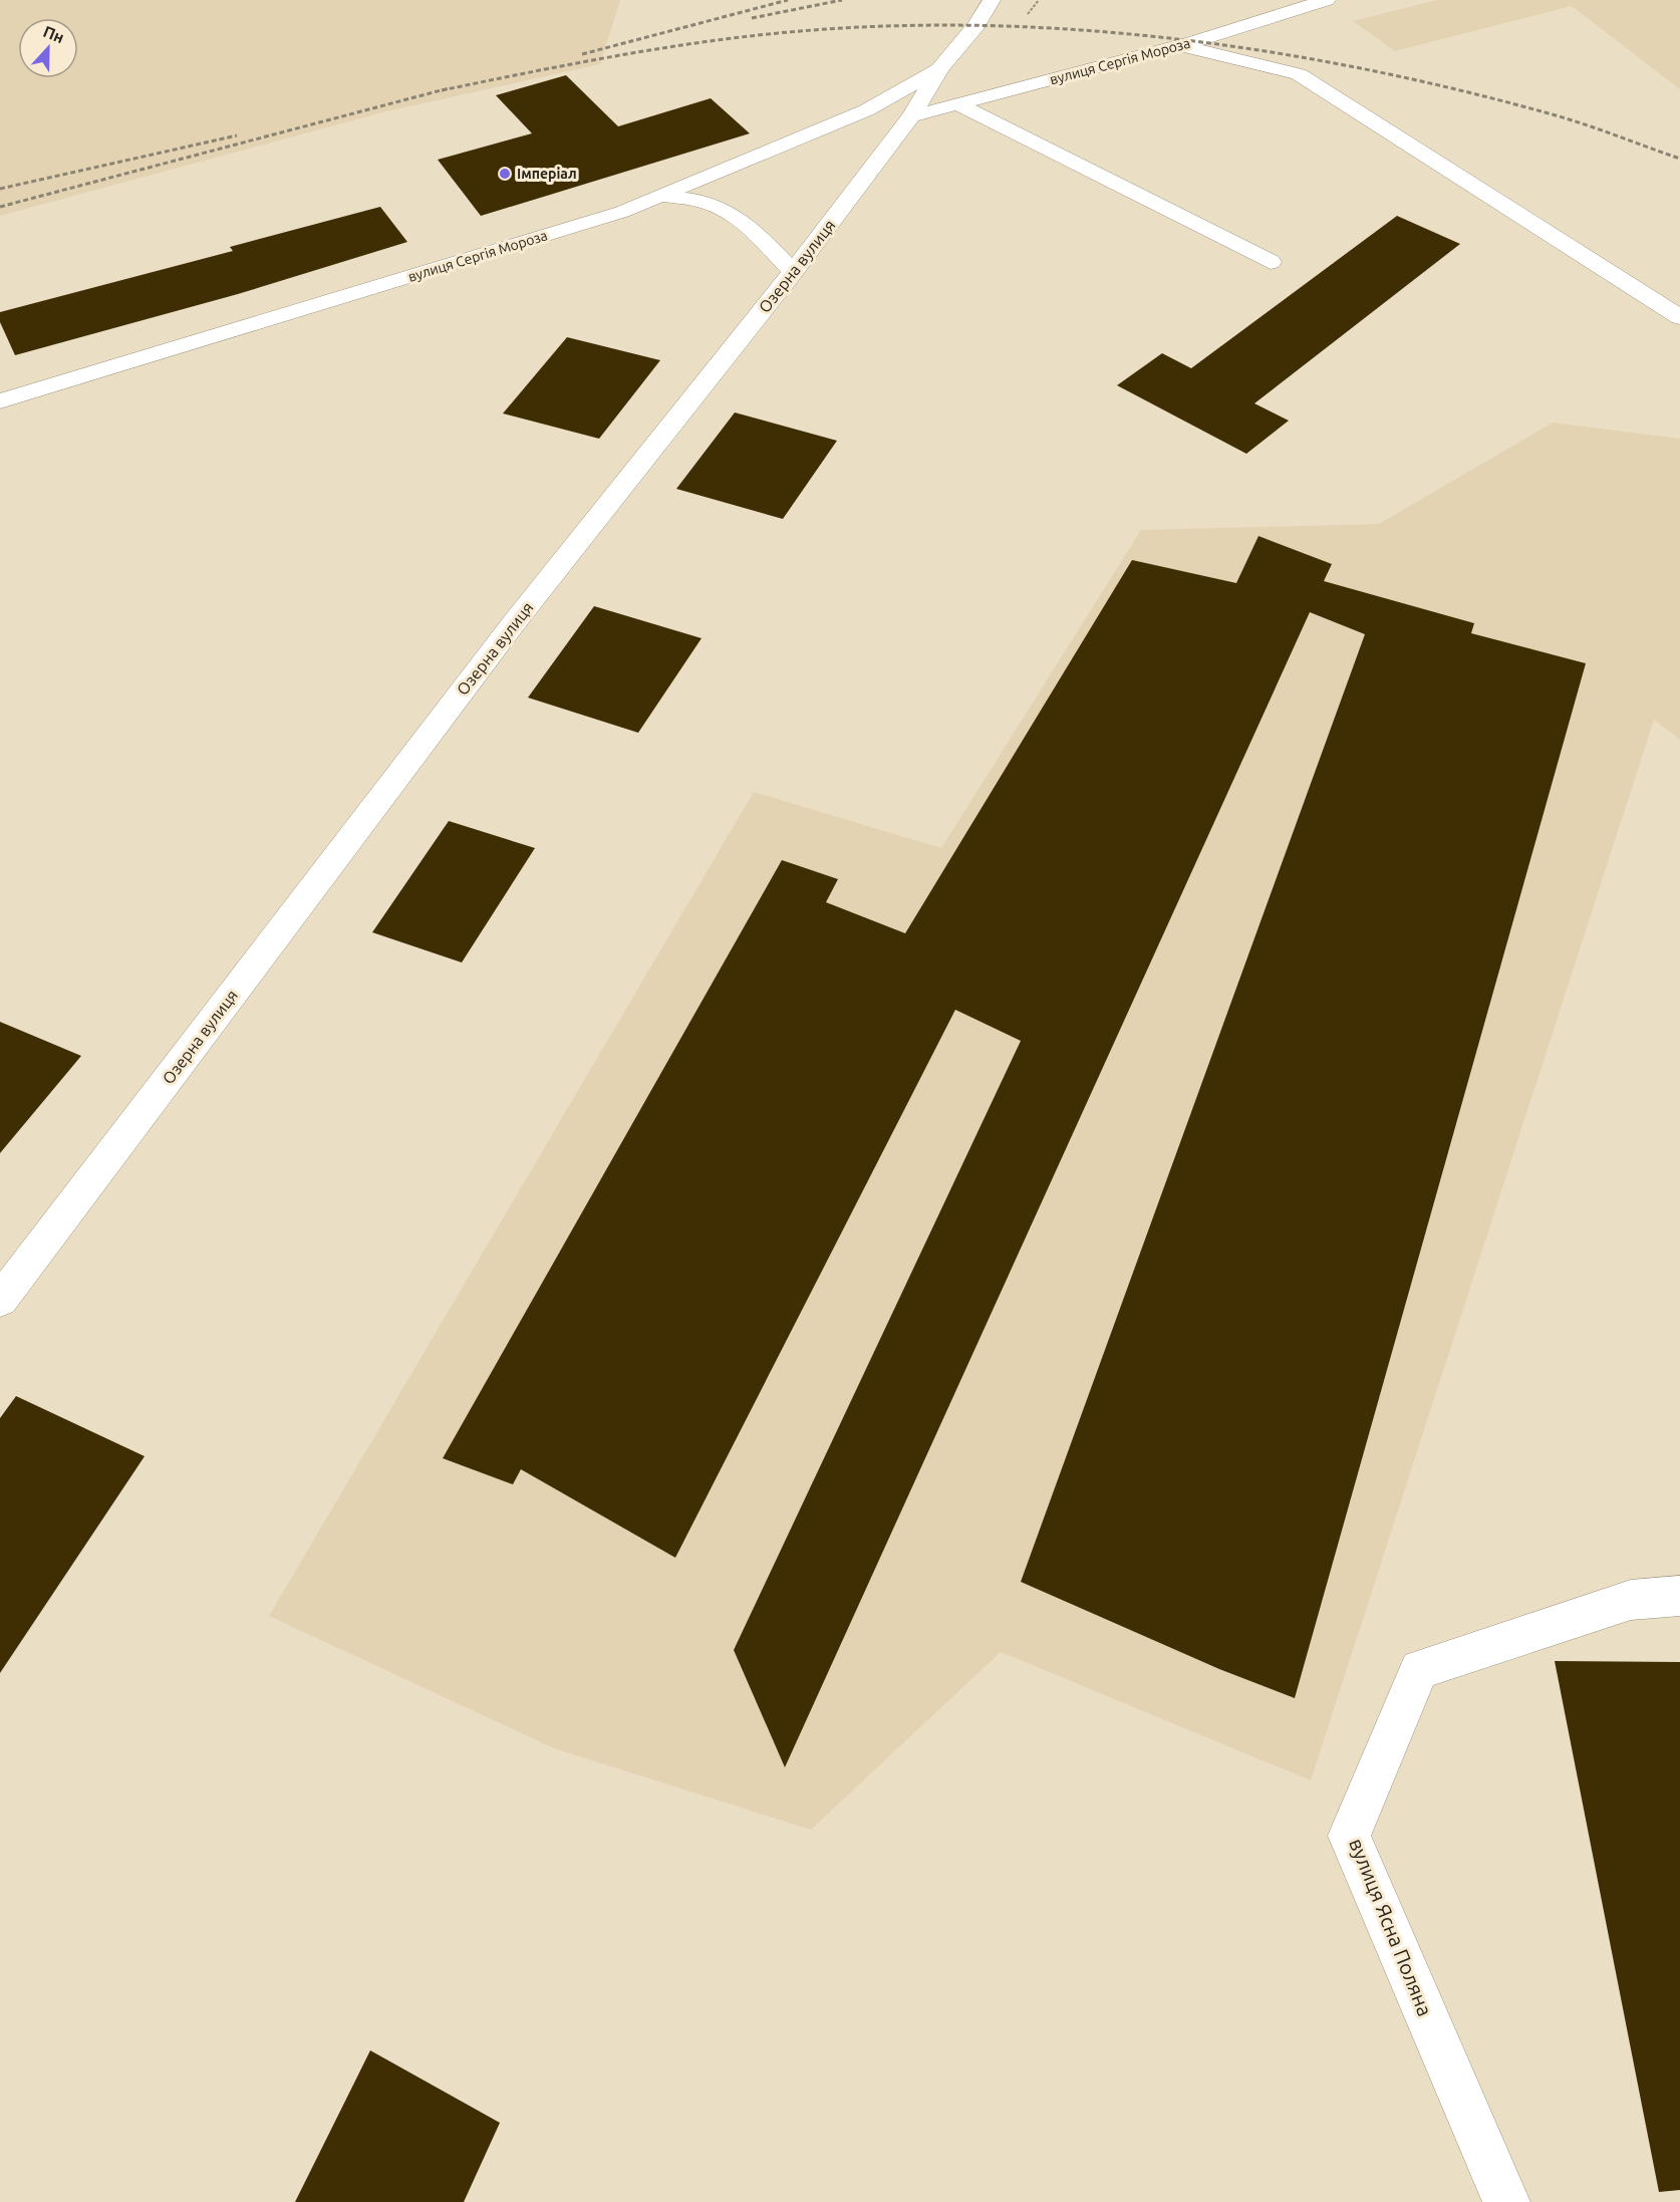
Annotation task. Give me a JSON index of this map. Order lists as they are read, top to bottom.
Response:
{
  "streets": {
    "street": ["вулиця Сергія Мороза", "Озерна вулиця", "вулиця Ясна Поляна"]
  },
  "crossings": [
    ["вулиця Сергія Мороза", "Озерна вулиця"]
  ],
  "places": ["Імперіал"],
  "north": "top"
}
